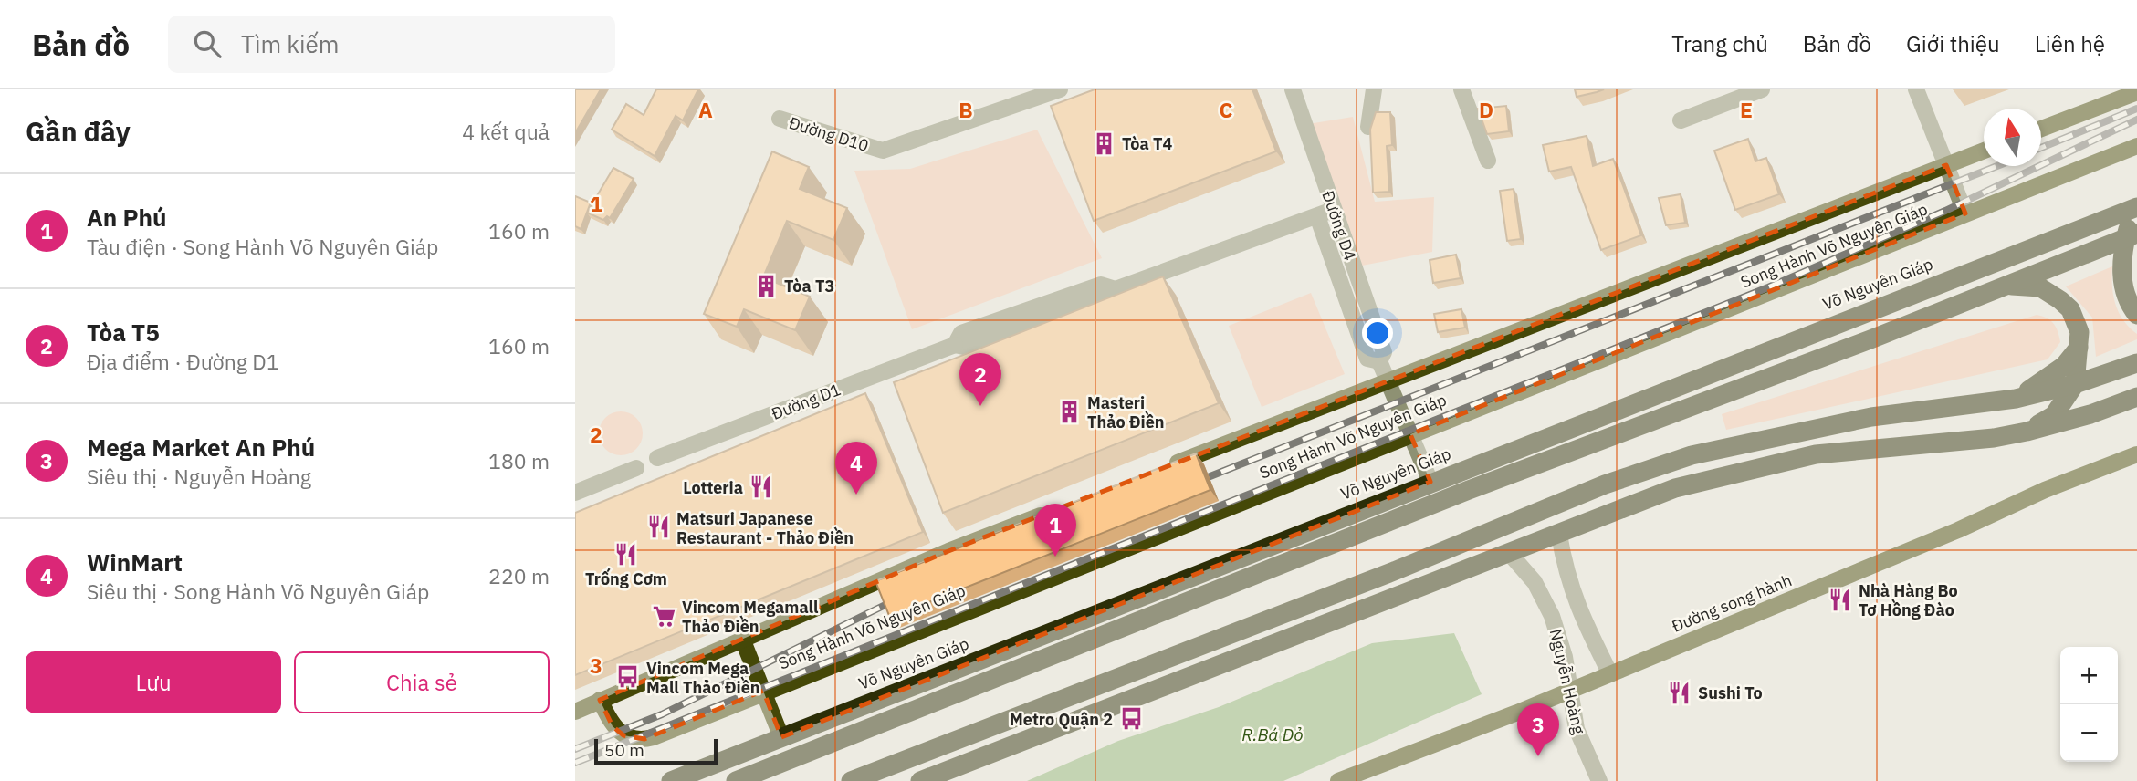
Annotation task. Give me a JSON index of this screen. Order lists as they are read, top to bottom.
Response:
{
  "streets": {
    "highway": ["Võ Nguyên Giáp"],
    "main road": ["Song Hành Võ Nguyên Giáp", "Đường song hành"],
    "street": [
      "Đường D10",
      "Đường D4",
      "Đường D1",
      "Nguyễn Hoàng"
    ]
  },
  "crossings": [
    ["Đường D4", "Song Hành Võ Nguyên Giáp"],
    ["Đường D4", "Võ Nguyên Giáp"],
    ["Đường D4", "Đường D1"],
    ["Đường song hành", "Nguyễn Hoàng"]
  ],
  "water": ["R.Bá Đỏ"],
  "places": {
    "building": ["Tòa T4", "Tòa T3", "Masteri Thảo Điền"],
    "restaurant": [
      "Lotteria",
      "Matsuri Japanese Restaurant - Thảo Điền",
      "Trống Cơm",
      "Nhà Hàng Bo Tơ Hồng Đào",
      "Sushi To"
    ],
    "supermarket": ["Vincom Megamall Thảo Điền"],
    "bus stop": ["Vincom Mega Mall Thảo Điền", "Metro Quận 2"]
  },
  "scale_bar": "50 m",
  "north": "top",
  "page": {
    "header": "Bản đồ",
    "search": "Tìm kiếm",
    "nav": [
      "Trang chủ",
      "Bản đồ",
      "Giới thiệu",
      "Liên hệ"
    ],
    "heading": ["Gần đây", "4 kết quả"],
    "list": [
      {
        "mark": "1",
        "name": "An Phú",
        "note": "Tàu điện · Song Hành Võ Nguyên Giáp",
        "value": "160 m"
      },
      {
        "mark": "2",
        "name": "Tòa T5",
        "note": "Địa điểm · Đường D1",
        "value": "160 m"
      },
      {
        "mark": "3",
        "name": "Mega Market An Phú",
        "note": "Siêu thị · Nguyễn Hoàng",
        "value": "180 m"
      },
      {
        "mark": "4",
        "name": "WinMart",
        "note": "Siêu thị · Song Hành Võ Nguyên Giáp",
        "value": "220 m"
      }
    ],
    "pins": [
      "2",
      "4",
      "1",
      "3"
    ],
    "buttons": ["Lưu", "Chia sẻ"],
    "map_buttons": ["+", "−"],
    "scale": "50 m"
  },
  "grid": {
    "columns": [
      "A",
      "B",
      "C",
      "D",
      "E"
    ],
    "rows": ["1", "2", "3"]
  }
}
